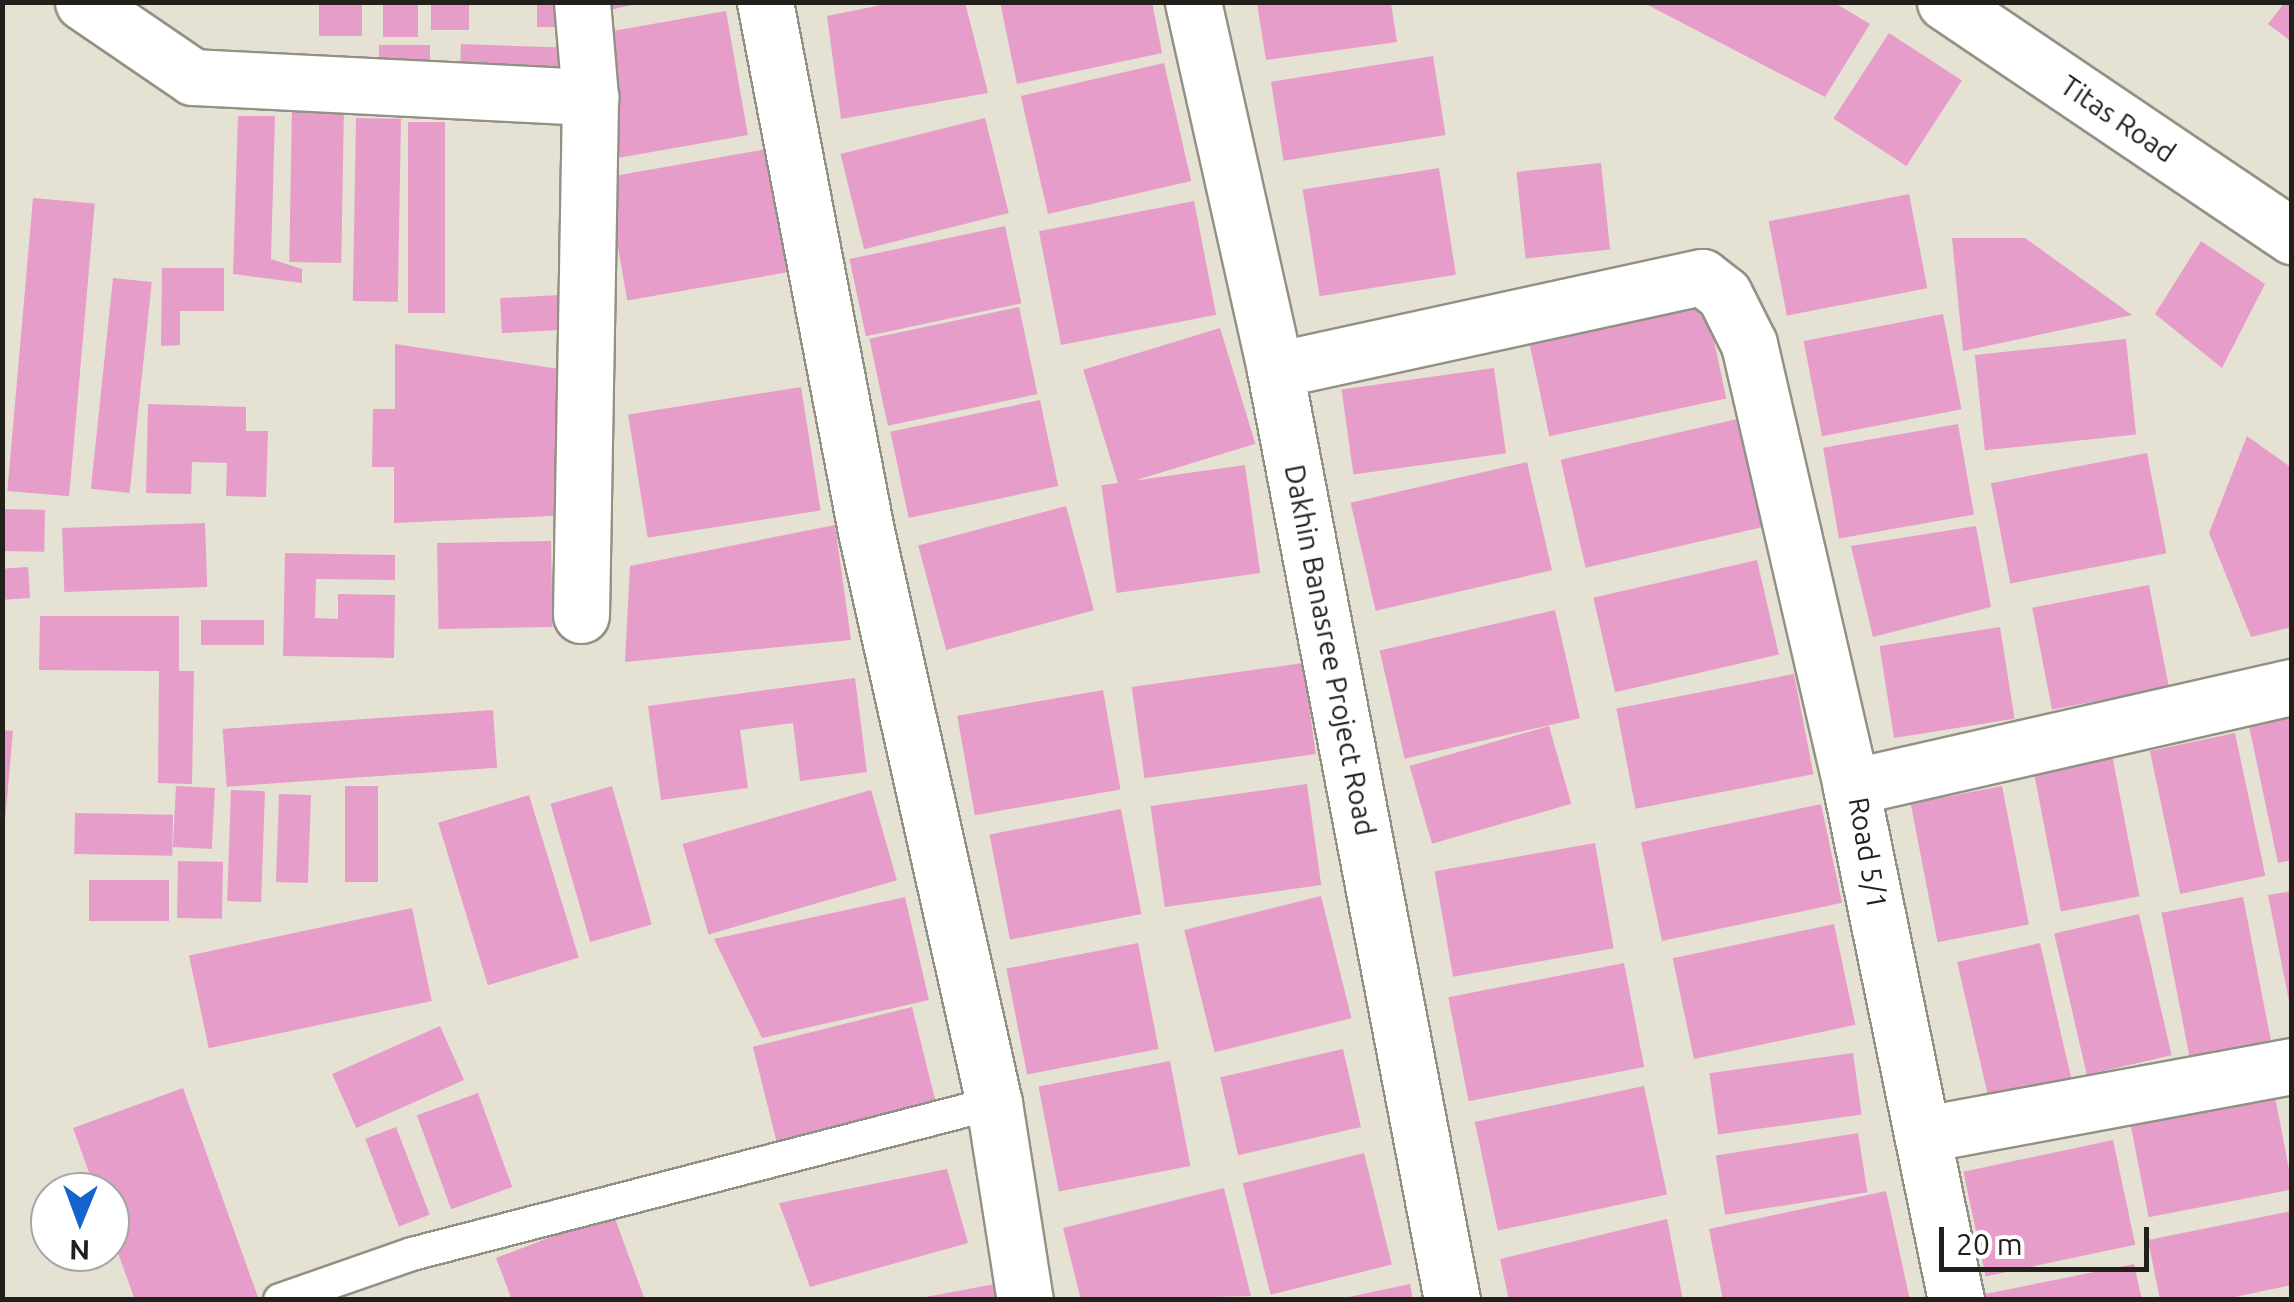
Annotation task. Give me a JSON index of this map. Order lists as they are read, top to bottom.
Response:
{
  "streets": {
    "street": ["Titas Road", "Dakhin Banasree Project Road", "Road 5/1"]
  },
  "scale_bar": "20 m",
  "north": "bottom"
}
